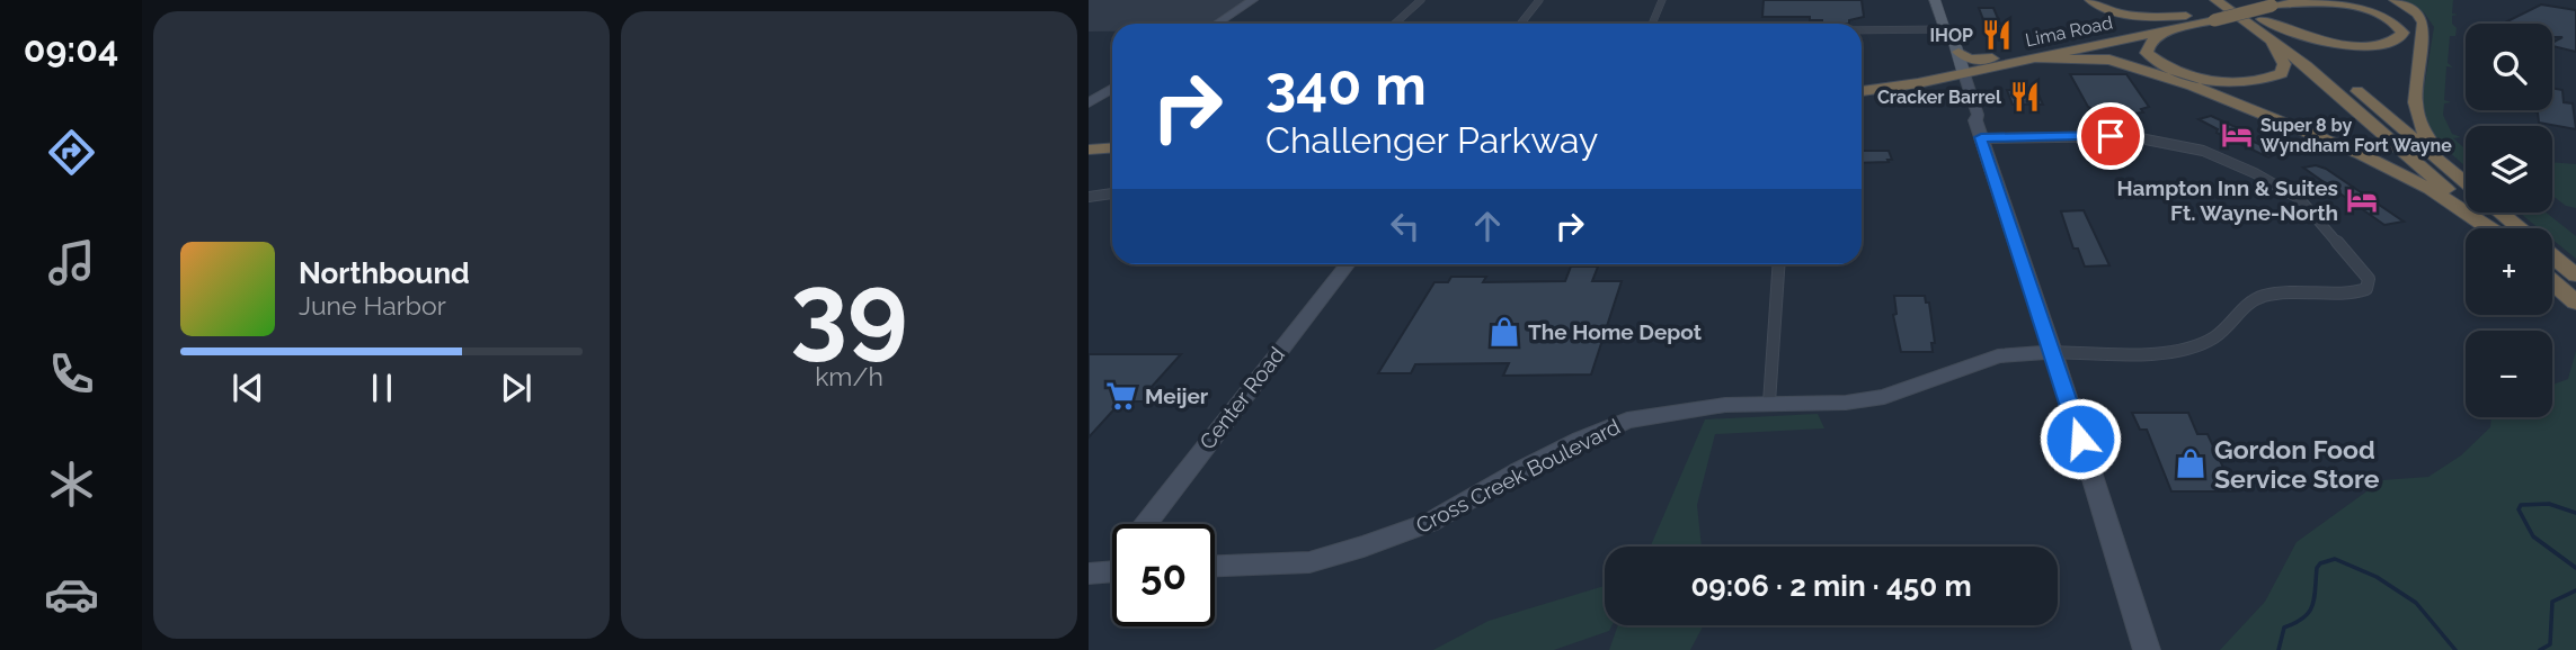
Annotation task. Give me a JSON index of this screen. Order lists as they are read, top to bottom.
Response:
{
  "streets": {
    "highway": ["Lima Road"],
    "main road": ["Center Road", "Cross Creek Boulevard"]
  },
  "places": {
    "restaurant": ["IHOP", "Cracker Barrel"],
    "hotel": ["Super 8 by Wyndham Fort Wayne", "Hampton Inn & Suites Ft. Wayne-North"],
    "shop": ["The Home Depot", "Gordon Food Service Store"],
    "supermarket": ["Meijer"]
  },
  "page": {
    "tabs": "09:04",
    "tile": ["39", "km/h"],
    "map_buttons": ["+", "−"],
    "turn": ["340 m", "Challenger Parkway"],
    "song": ["Northbound", "June Harbor"],
    "limit": "50",
    "trip": "09:06 · 2 min · 450 m"
  }
}
